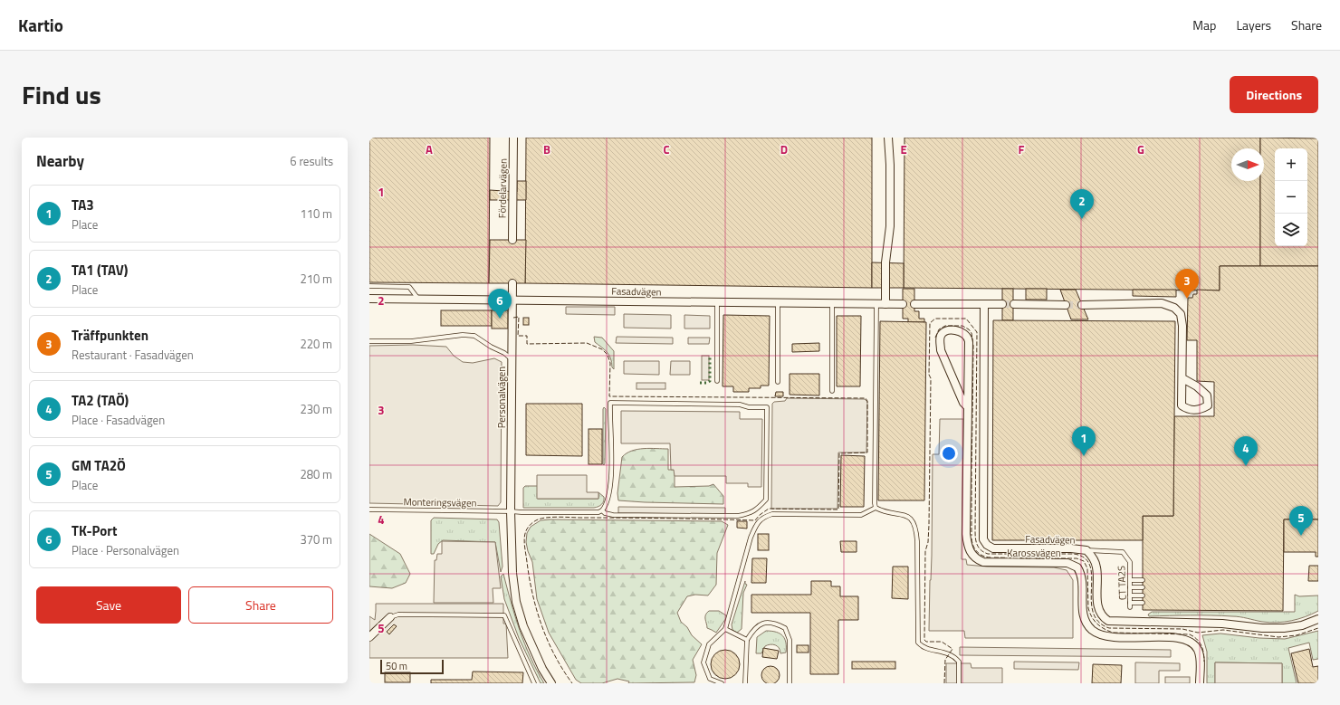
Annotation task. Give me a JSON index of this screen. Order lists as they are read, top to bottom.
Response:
{
  "streets": {
    "street": [
      "Fördelarvägen",
      "Fasadvägen",
      "Personalvägen",
      "Karossvägen"
    ],
    "lane": ["Monteringsvägen", "CT TA2S"]
  },
  "crossings": [
    ["Fasadvägen", "Personalvägen"],
    ["Fasadvägen", "CT TA2S"],
    ["Personalvägen", "Monteringsvägen"]
  ],
  "scale_bar": "50 m",
  "north": "right",
  "page": {
    "header": "Kartio",
    "nav": ["Map", "Layers", "Share"],
    "title": "Find us",
    "buttons": [
      "Directions",
      ["Save", "Share"]
    ],
    "heading": ["Nearby", "6 results"],
    "map_buttons": ["+", "−"],
    "list": [
      {
        "mark": "1",
        "name": "TA3",
        "note": "Place",
        "value": "110 m"
      },
      {
        "mark": "2",
        "name": "TA1 (TAV)",
        "note": "Place",
        "value": "210 m"
      },
      {
        "mark": "3",
        "name": "Träffpunkten",
        "note": "Restaurant · Fasadvägen",
        "value": "220 m"
      },
      {
        "mark": "4",
        "name": "TA2 (TAÖ)",
        "note": "Place · Fasadvägen",
        "value": "230 m"
      },
      {
        "mark": "5",
        "name": "GM TA2Ö",
        "note": "Place",
        "value": "280 m"
      },
      {
        "mark": "6",
        "name": "TK-Port",
        "note": "Place · Personalvägen",
        "value": "370 m"
      }
    ],
    "pins": [
      "2",
      "3",
      "6",
      "1",
      "4",
      "5"
    ],
    "scale": "50 m"
  },
  "grid": {
    "columns": [
      "A",
      "B",
      "C",
      "D",
      "E",
      "F",
      "G"
    ],
    "rows": [
      "1",
      "2",
      "3",
      "4",
      "5"
    ]
  }
}
